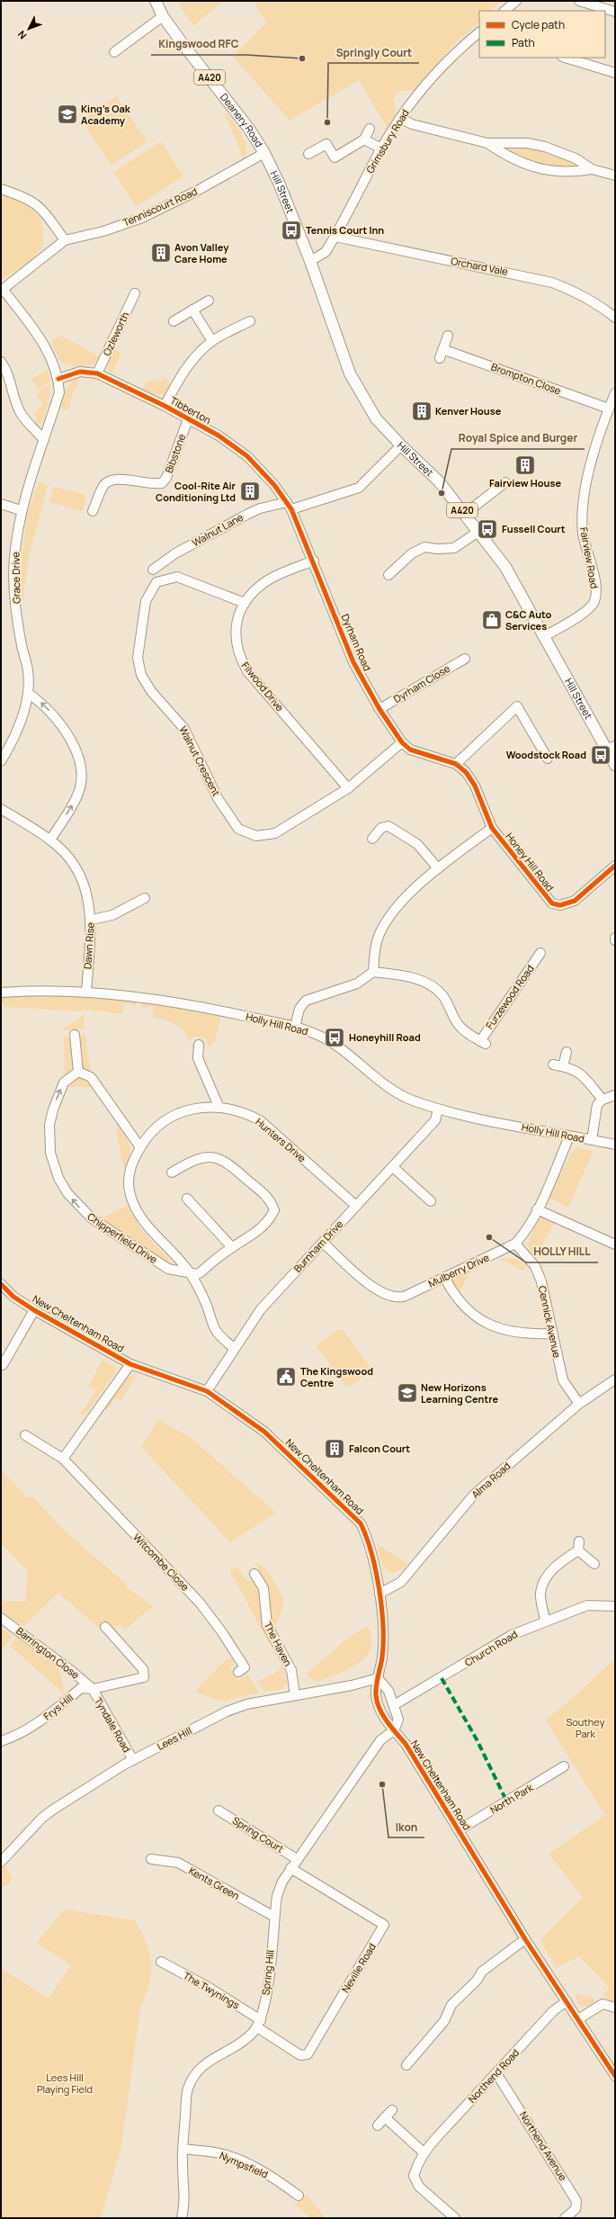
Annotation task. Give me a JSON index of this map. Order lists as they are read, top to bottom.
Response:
{
  "streets": {
    "main road": ["A420", "Deanery Road", "Hill Street"],
    "street": [
      "Grimsbury Road",
      "Tenniscourt Road",
      "Orchard Vale",
      "Ozleworth",
      "Brompton Close",
      "Tibberton",
      "Bibstone",
      "Walnut Lane",
      "Fairview Road",
      "Grace Drive",
      "Dyrham Road",
      "Dyrham Close",
      "Filwood Drive",
      "Walnut Crescent",
      "Honey Hill Road",
      "Dawn Rise",
      "Furzewood Road",
      "Holly Hill Road",
      "Hunters Drive",
      "Chipperfield Drive",
      "Burnham Drive",
      "Mulberry Drive",
      "Cennick Avenue",
      "New Cheltenham Road",
      "Alma Road",
      "Witcombe Close",
      "The Haven",
      "Church Road",
      "Barrington Close",
      "Frys Hill",
      "Tyndale Road",
      "Lees Hill",
      "North Park",
      "Spring Court",
      "Kents Green",
      "Neville Road",
      "Spring Hill",
      "The Twynings",
      "Northend Road",
      "Northend Avenue",
      "Nympsfield"
    ]
  },
  "crossings": [
    ["Deanery Road", "Hill Street"],
    ["Deanery Road", "Tenniscourt Road"],
    ["Grimsbury Road", "Hill Street"],
    ["Grimsbury Road", "Orchard Vale"],
    ["Hill Street", "Tenniscourt Road"],
    ["Hill Street", "Walnut Lane"],
    ["Hill Street", "Fairview Road"],
    ["Tenniscourt Road", "Grace Drive"],
    ["Ozleworth", "Tibberton"],
    ["Brompton Close", "Fairview Road"],
    ["Tibberton", "Bibstone"],
    ["Tibberton", "Walnut Lane"],
    ["Tibberton", "Grace Drive"],
    ["Tibberton", "Dyrham Road"],
    ["Walnut Lane", "Dyrham Road"],
    ["Dyrham Road", "Dyrham Close"],
    ["Dyrham Road", "Filwood Drive"],
    ["Dyrham Road", "Walnut Crescent"],
    ["Dyrham Road", "Honey Hill Road"],
    ["Filwood Drive", "Walnut Crescent"],
    ["Dawn Rise", "Holly Hill Road"],
    ["Holly Hill Road", "Burnham Drive"],
    ["Holly Hill Road", "Mulberry Drive"],
    ["Hunters Drive", "Chipperfield Drive"],
    ["Hunters Drive", "Burnham Drive"],
    ["Chipperfield Drive", "Burnham Drive"],
    ["Burnham Drive", "Mulberry Drive"],
    ["Burnham Drive", "New Cheltenham Road"],
    ["Mulberry Drive", "Cennick Avenue"],
    ["Cennick Avenue", "Alma Road"],
    ["New Cheltenham Road", "Alma Road"],
    ["New Cheltenham Road", "Lees Hill"],
    ["New Cheltenham Road", "North Park"],
    ["New Cheltenham Road", "Spring Hill"],
    ["New Cheltenham Road", "Northend Road"],
    ["The Haven", "Lees Hill"],
    ["Barrington Close", "Frys Hill"],
    ["Barrington Close", "Tyndale Road"],
    ["Frys Hill", "Tyndale Road"],
    ["Tyndale Road", "Lees Hill"],
    ["Spring Court", "Spring Hill"],
    ["Kents Green", "Spring Hill"],
    ["Neville Road", "Spring Hill"],
    ["Neville Road", "The Twynings"],
    ["Spring Hill", "The Twynings"],
    ["Northend Road", "Northend Avenue"]
  ],
  "one_way": ["Chipperfield Drive"],
  "parks": ["Southey Park", "Lees Hill Playing Field"],
  "places": {
    "other": [
      "Kingswood RFC",
      "Springly Court",
      "Royal Spice and Burger",
      "HOLLY HILL",
      "Ikon"
    ],
    "school or university": ["King's Oak Academy", "New Horizons Learning Centre"],
    "bus stop": [
      "Tennis Court Inn",
      "Fussell Court",
      "Woodstock Road",
      "Honeyhill Road"
    ],
    "building": [
      "Avon Valley Care Home",
      "Kenver House",
      "Fairview House",
      "Cool-Rite Air Conditioning Ltd",
      "Falcon Court"
    ],
    "shop": ["C&C Auto Services"],
    "public building": ["The Kingswood Centre"]
  },
  "legend": ["Cycle path", "Path"],
  "north": "bottom left"
}
